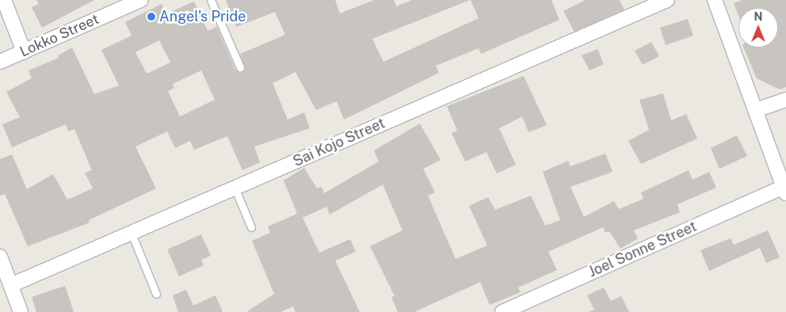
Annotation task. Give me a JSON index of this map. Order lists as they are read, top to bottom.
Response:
{
  "streets": {
    "street": ["Lokko Street", "Sai Kojo Street", "Joel Sonne Street"]
  },
  "places": ["Angel's Pride"],
  "north": "top"
}
